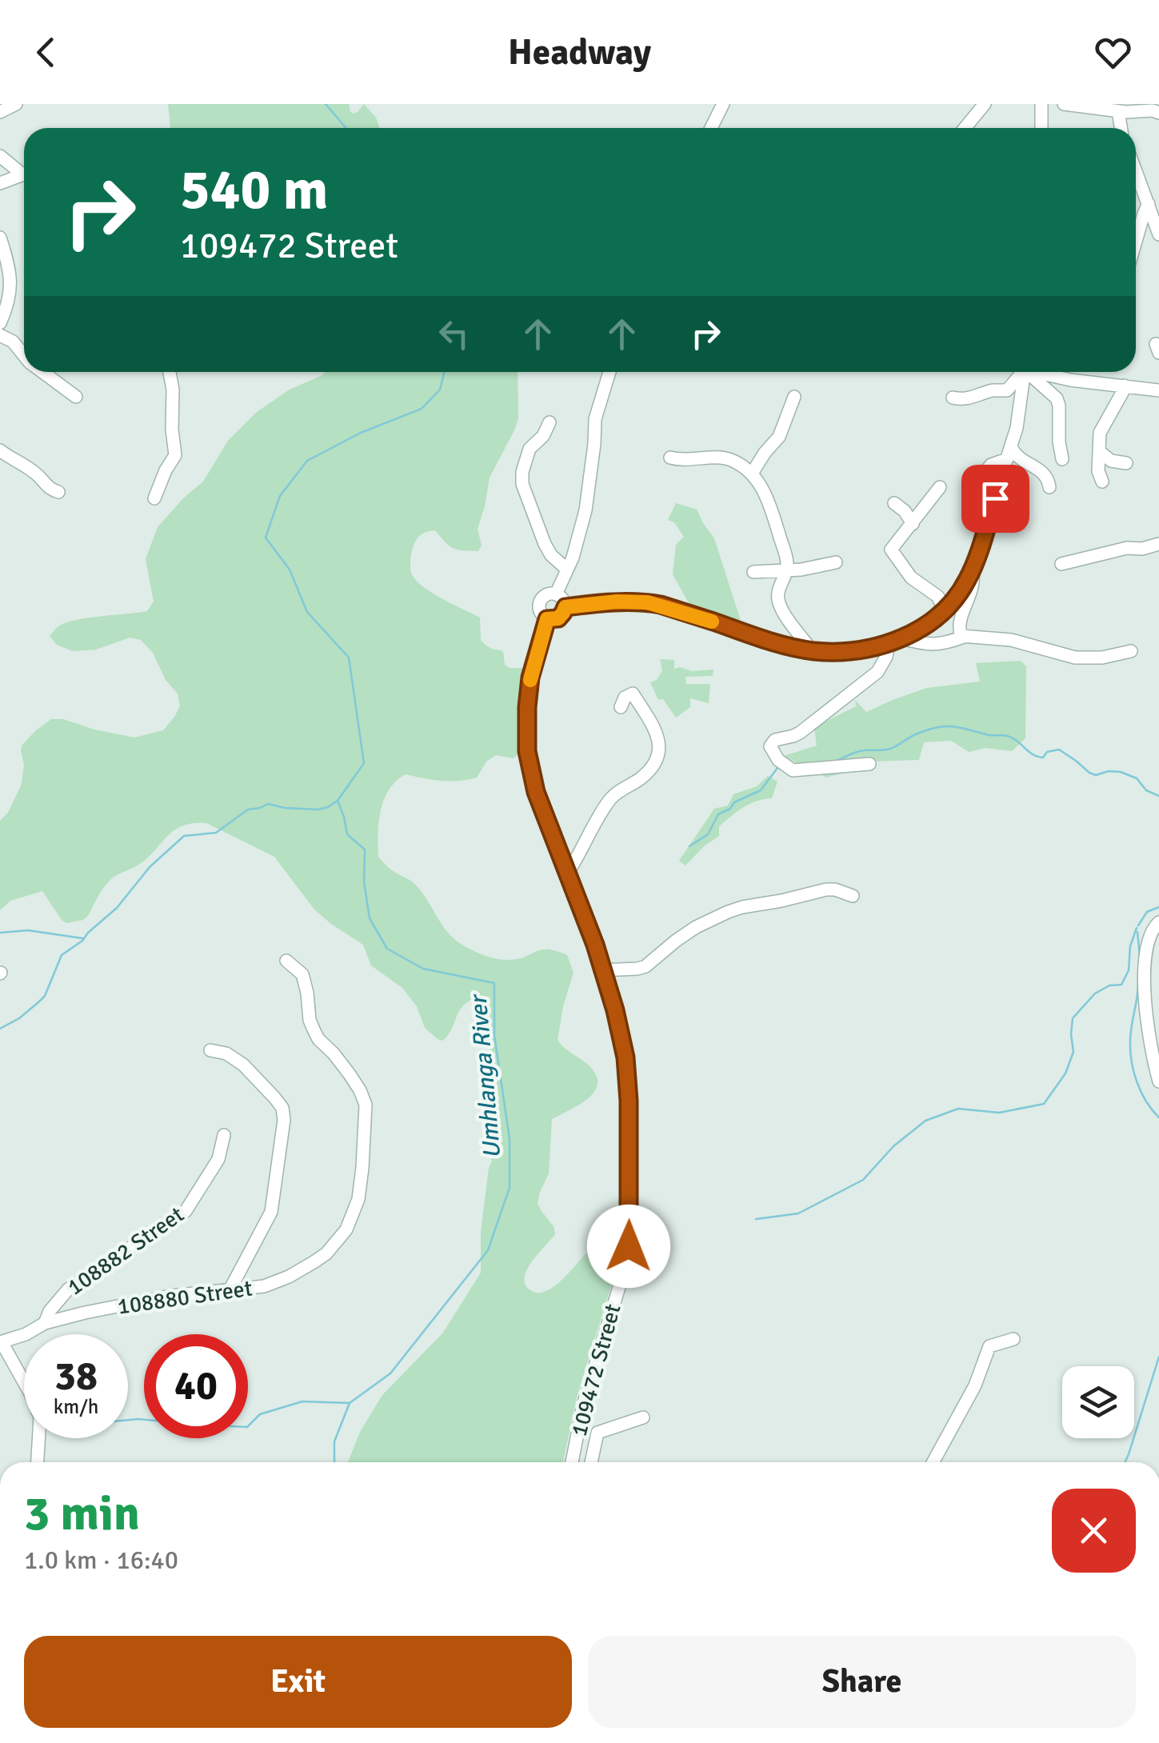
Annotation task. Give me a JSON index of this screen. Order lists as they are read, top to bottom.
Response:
{
  "streets": {
    "street": ["108882 Street", "108880 Street", "109472 Street"]
  },
  "crossings": [
    ["108882 Street", "108880 Street"]
  ],
  "water": ["Umhlanga River"],
  "page": {
    "header": "Headway",
    "turn": ["540 m", "109472 Street"],
    "speed": "38 km/h",
    "limit": "40",
    "heading": ["3 min", "1.0 km · 16:40"],
    "buttons": ["Exit", "Share"]
  }
}
